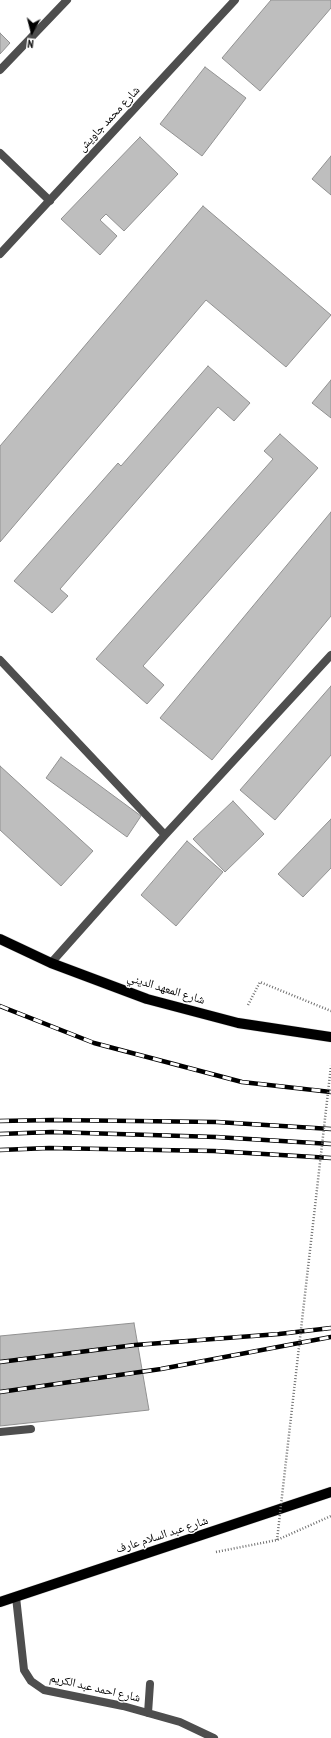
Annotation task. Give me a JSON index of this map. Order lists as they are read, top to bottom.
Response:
{
  "streets": {
    "main road": ["شارع المعهد الديني", "شارع عبد السلام عارف"],
    "street": ["شارع محمد جاويش", "شارع احمد عبد الكريم"]
  },
  "crossings": [
    ["شارع عبد السلام عارف", "شارع احمد عبد الكريم"]
  ],
  "north": "bottom"
}
